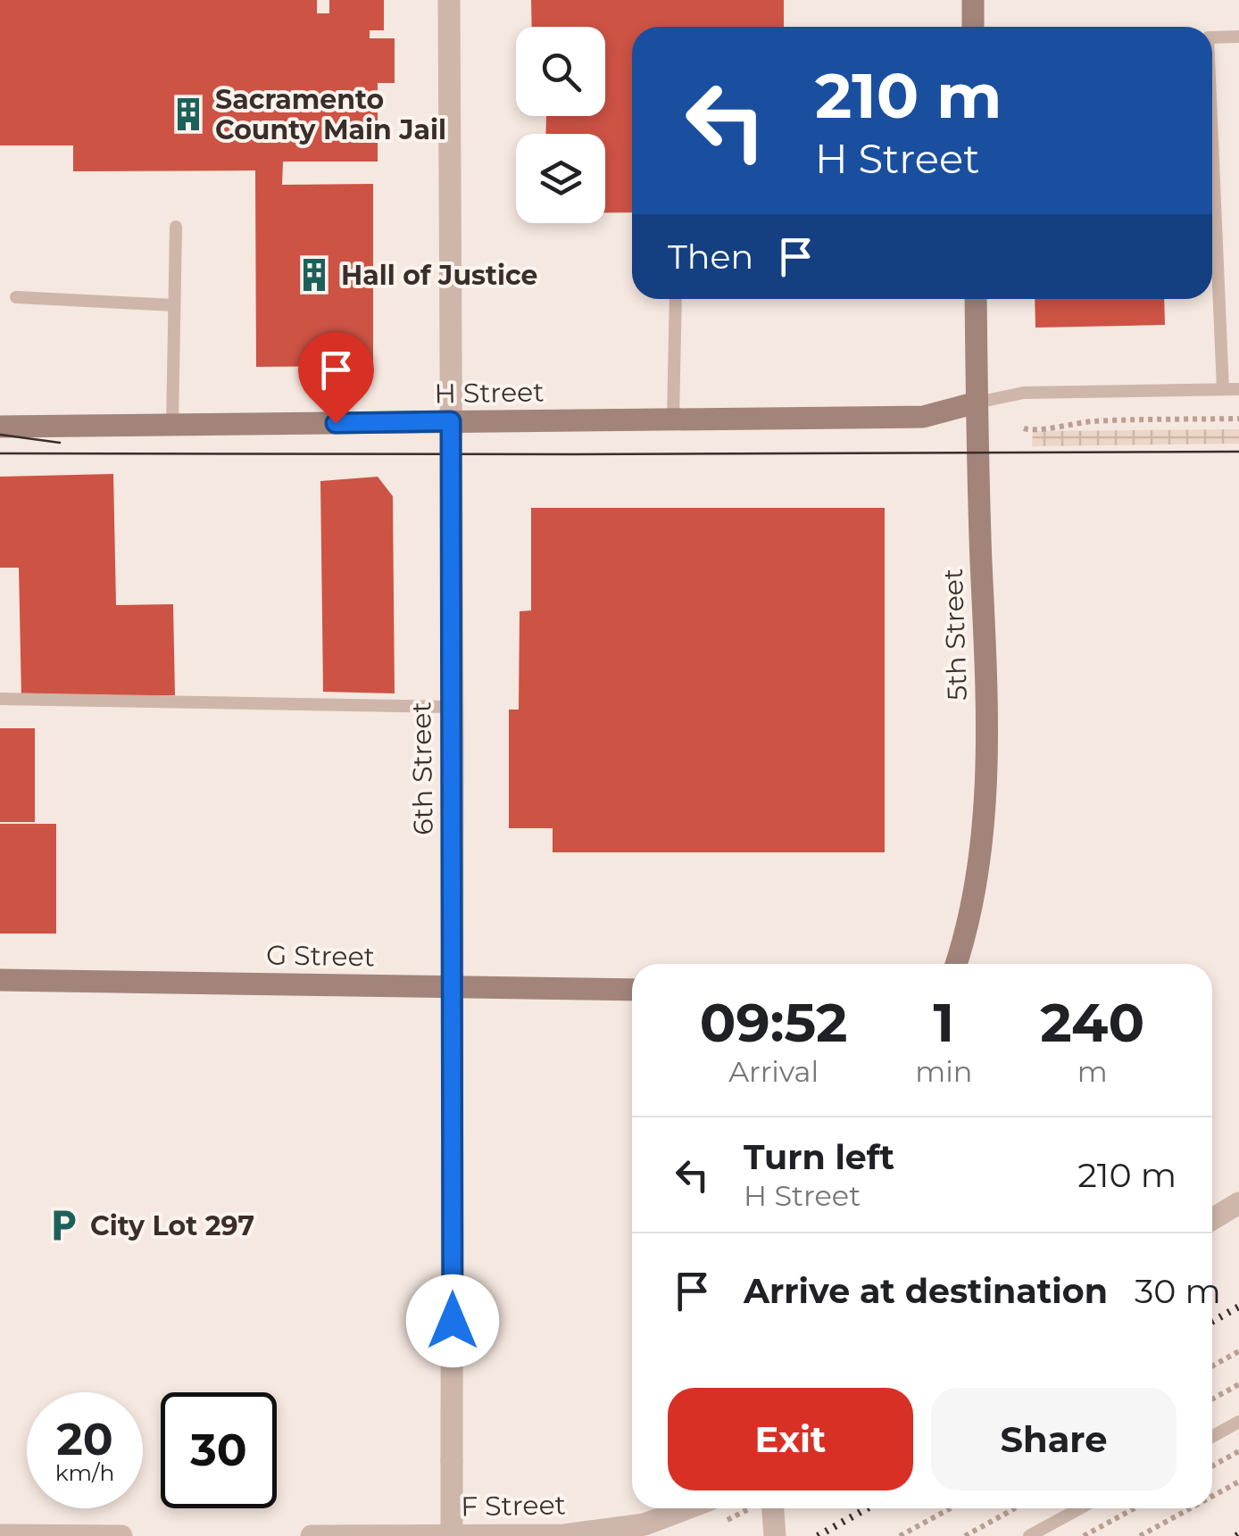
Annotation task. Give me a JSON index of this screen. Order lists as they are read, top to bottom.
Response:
{
  "streets": {
    "main road": ["H Street", "5th Street", "G Street"],
    "street": ["6th Street", "F Street"]
  },
  "crossings": [
    ["H Street", "5th Street"],
    ["H Street", "6th Street"],
    ["6th Street", "G Street"]
  ],
  "places": {
    "building": ["Sacramento County Main Jail", "Hall of Justice"],
    "parking": ["City Lot 297"]
  },
  "page": {
    "turn": ["210 m", "H Street"],
    "then": "Then",
    "eta": [
      "09:52",
      "Arrival",
      "1",
      "min",
      "240",
      "m"
    ],
    "list": [
      {
        "name": "Turn left",
        "note": "H Street",
        "value": "210 m"
      },
      {
        "name": "Arrive at destination",
        "value": "30 m"
      }
    ],
    "buttons": ["Exit", "Share"],
    "speed": "20 km/h",
    "limit": "30"
  }
}
